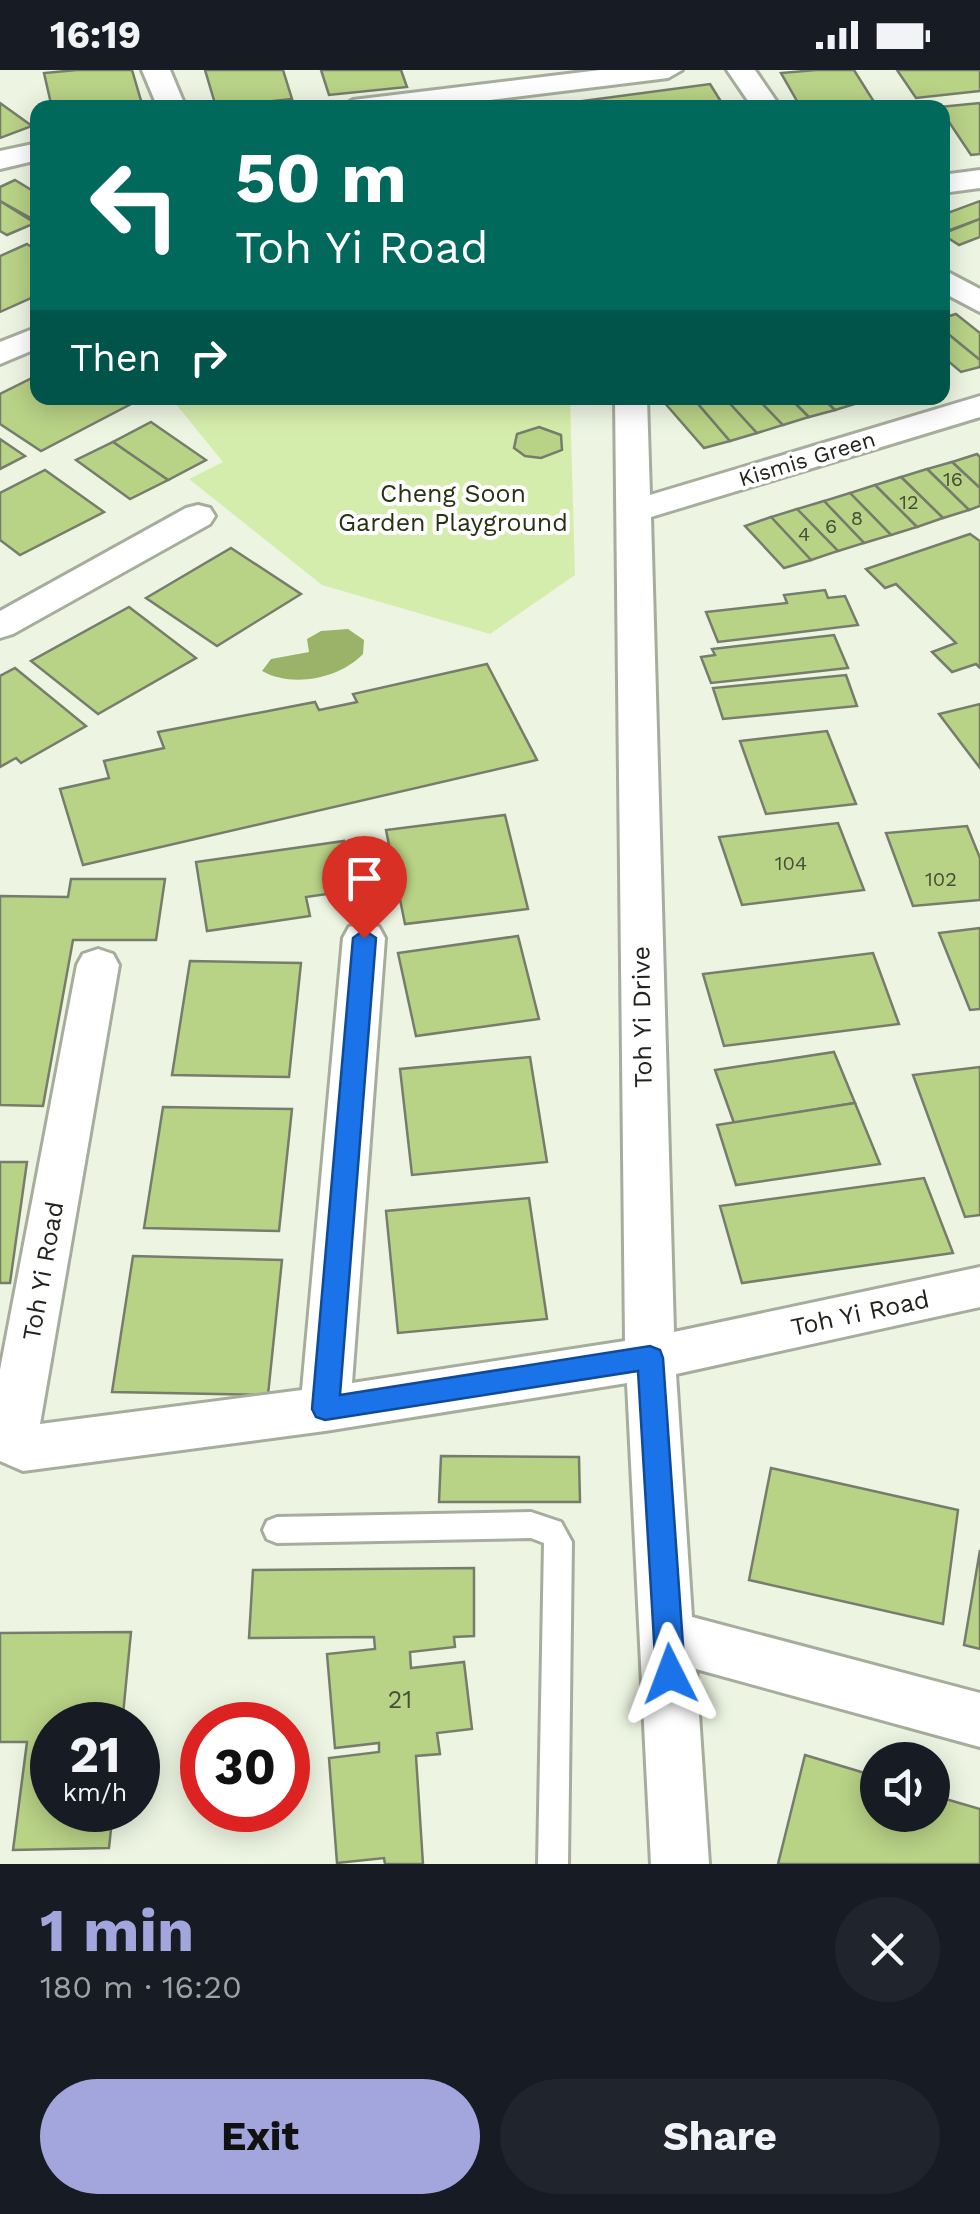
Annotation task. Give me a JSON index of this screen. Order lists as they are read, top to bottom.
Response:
{
  "streets": {
    "street": ["Kismis Green", "Toh Yi Drive", "Toh Yi Road"]
  },
  "crossings": [
    ["Kismis Green", "Toh Yi Drive"],
    ["Toh Yi Drive", "Toh Yi Road"]
  ],
  "parks": ["Cheng Soon Garden Playground"],
  "house_numbers": [
    "16",
    "12",
    "8",
    "6",
    "4",
    "104",
    "102",
    "21"
  ],
  "page": {
    "status": "16:19",
    "turn": ["50 m", "Toh Yi Road"],
    "then": "Then",
    "speed": "21 km/h",
    "limit": "30",
    "heading": ["1 min", "180 m · 16:20"],
    "buttons": ["Exit", "Share"]
  }
}
